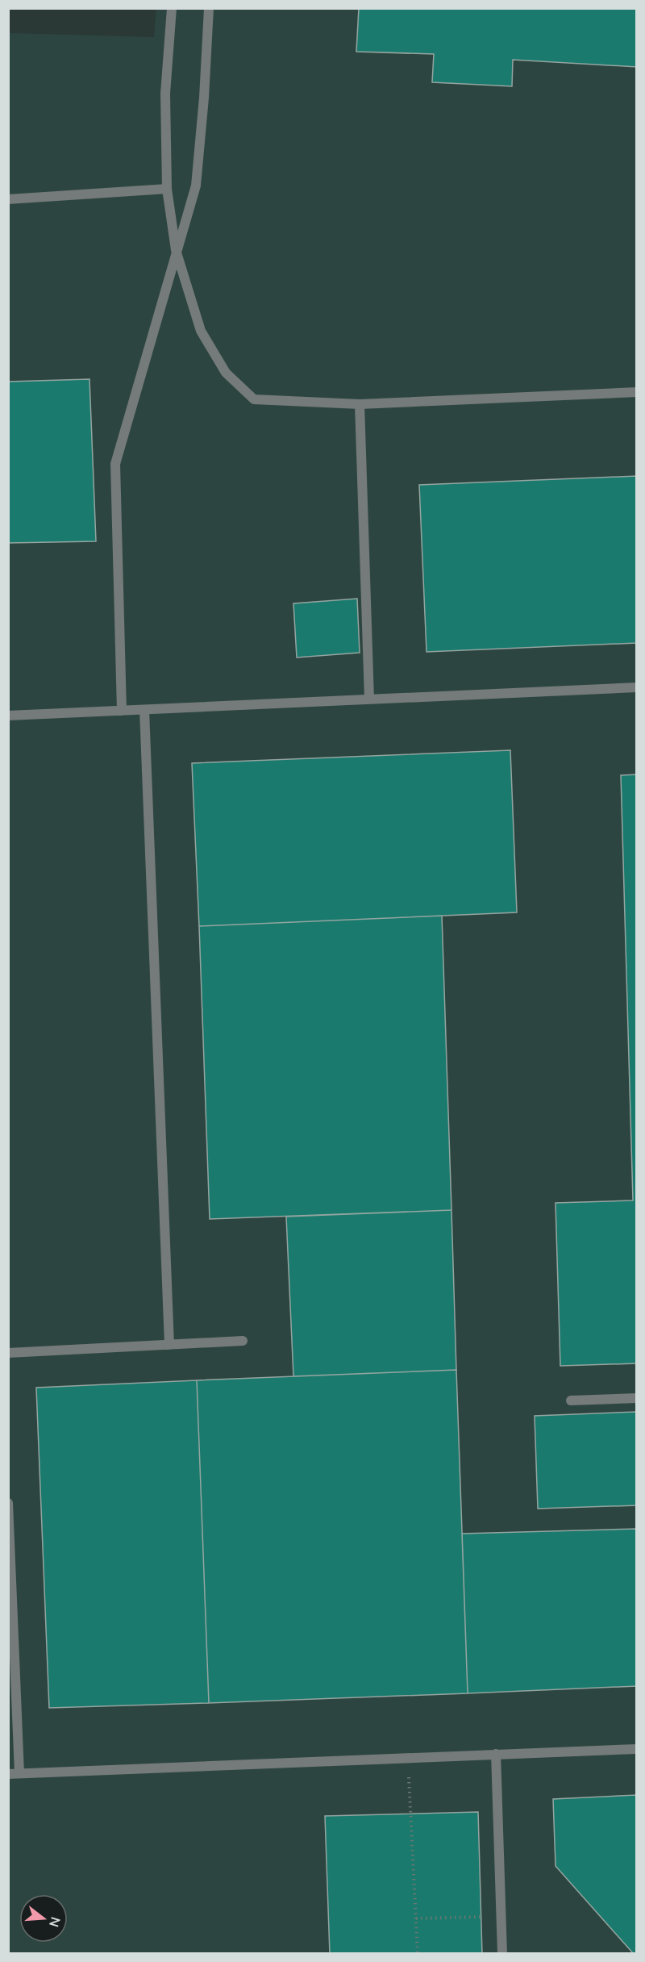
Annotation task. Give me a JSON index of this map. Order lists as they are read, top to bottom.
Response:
{
  "north": "right"
}
